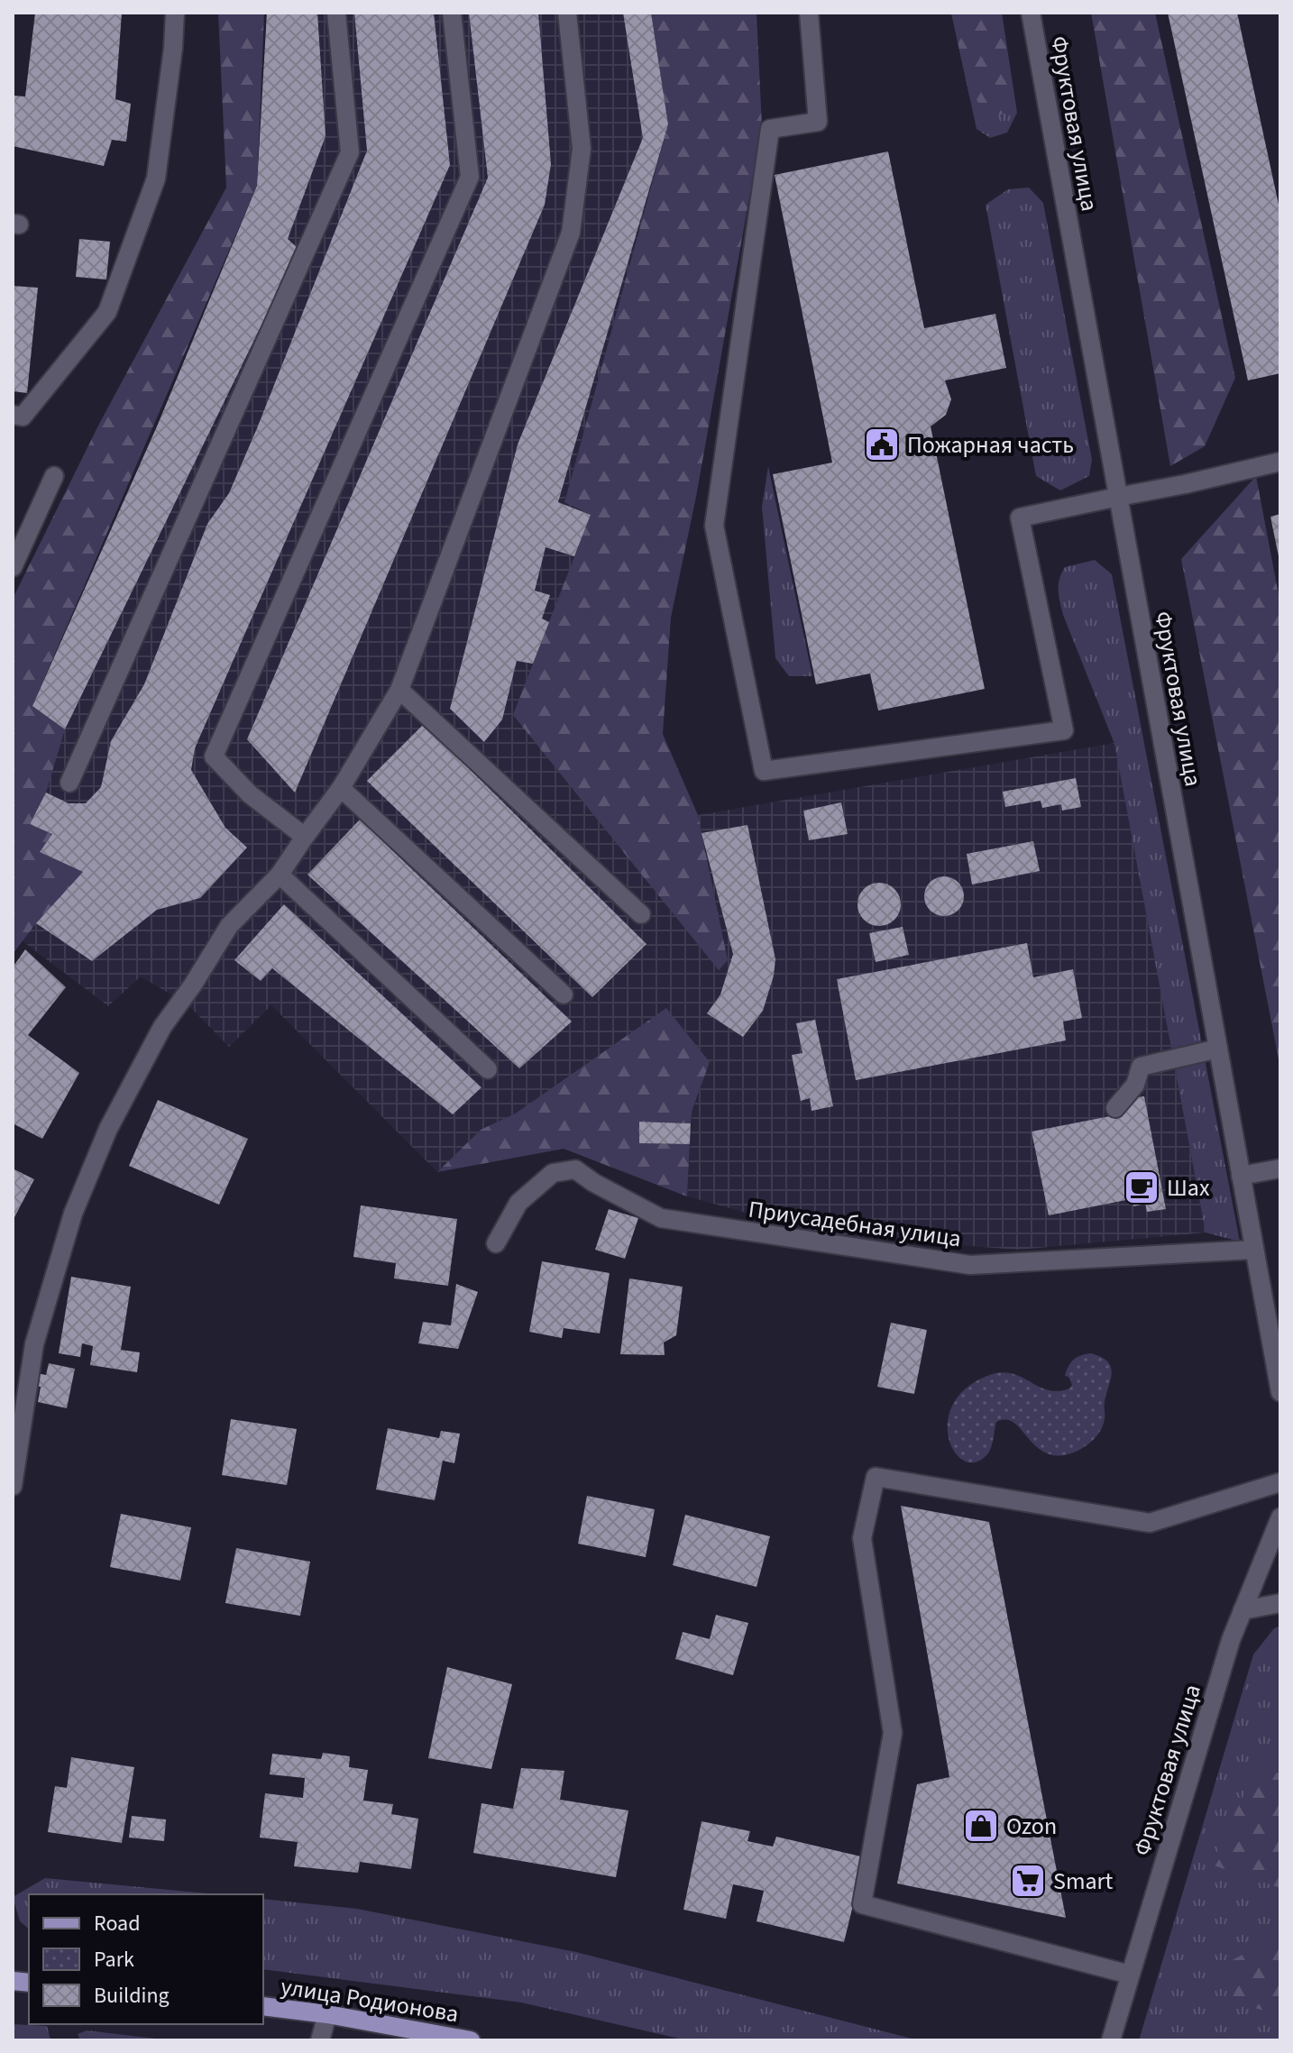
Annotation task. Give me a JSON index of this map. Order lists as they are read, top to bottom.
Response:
{
  "streets": {
    "main road": ["улица Родионова"],
    "street": ["Фруктовая улица", "Приусадебная улица"]
  },
  "crossings": [
    ["Фруктовая улица", "Приусадебная улица"]
  ],
  "places": {
    "public building": ["Пожарная часть"],
    "cafe": ["Шах"],
    "shop": ["Ozon"],
    "supermarket": ["Smart"]
  },
  "legend": ["Road", "Park", "Building"]
}
